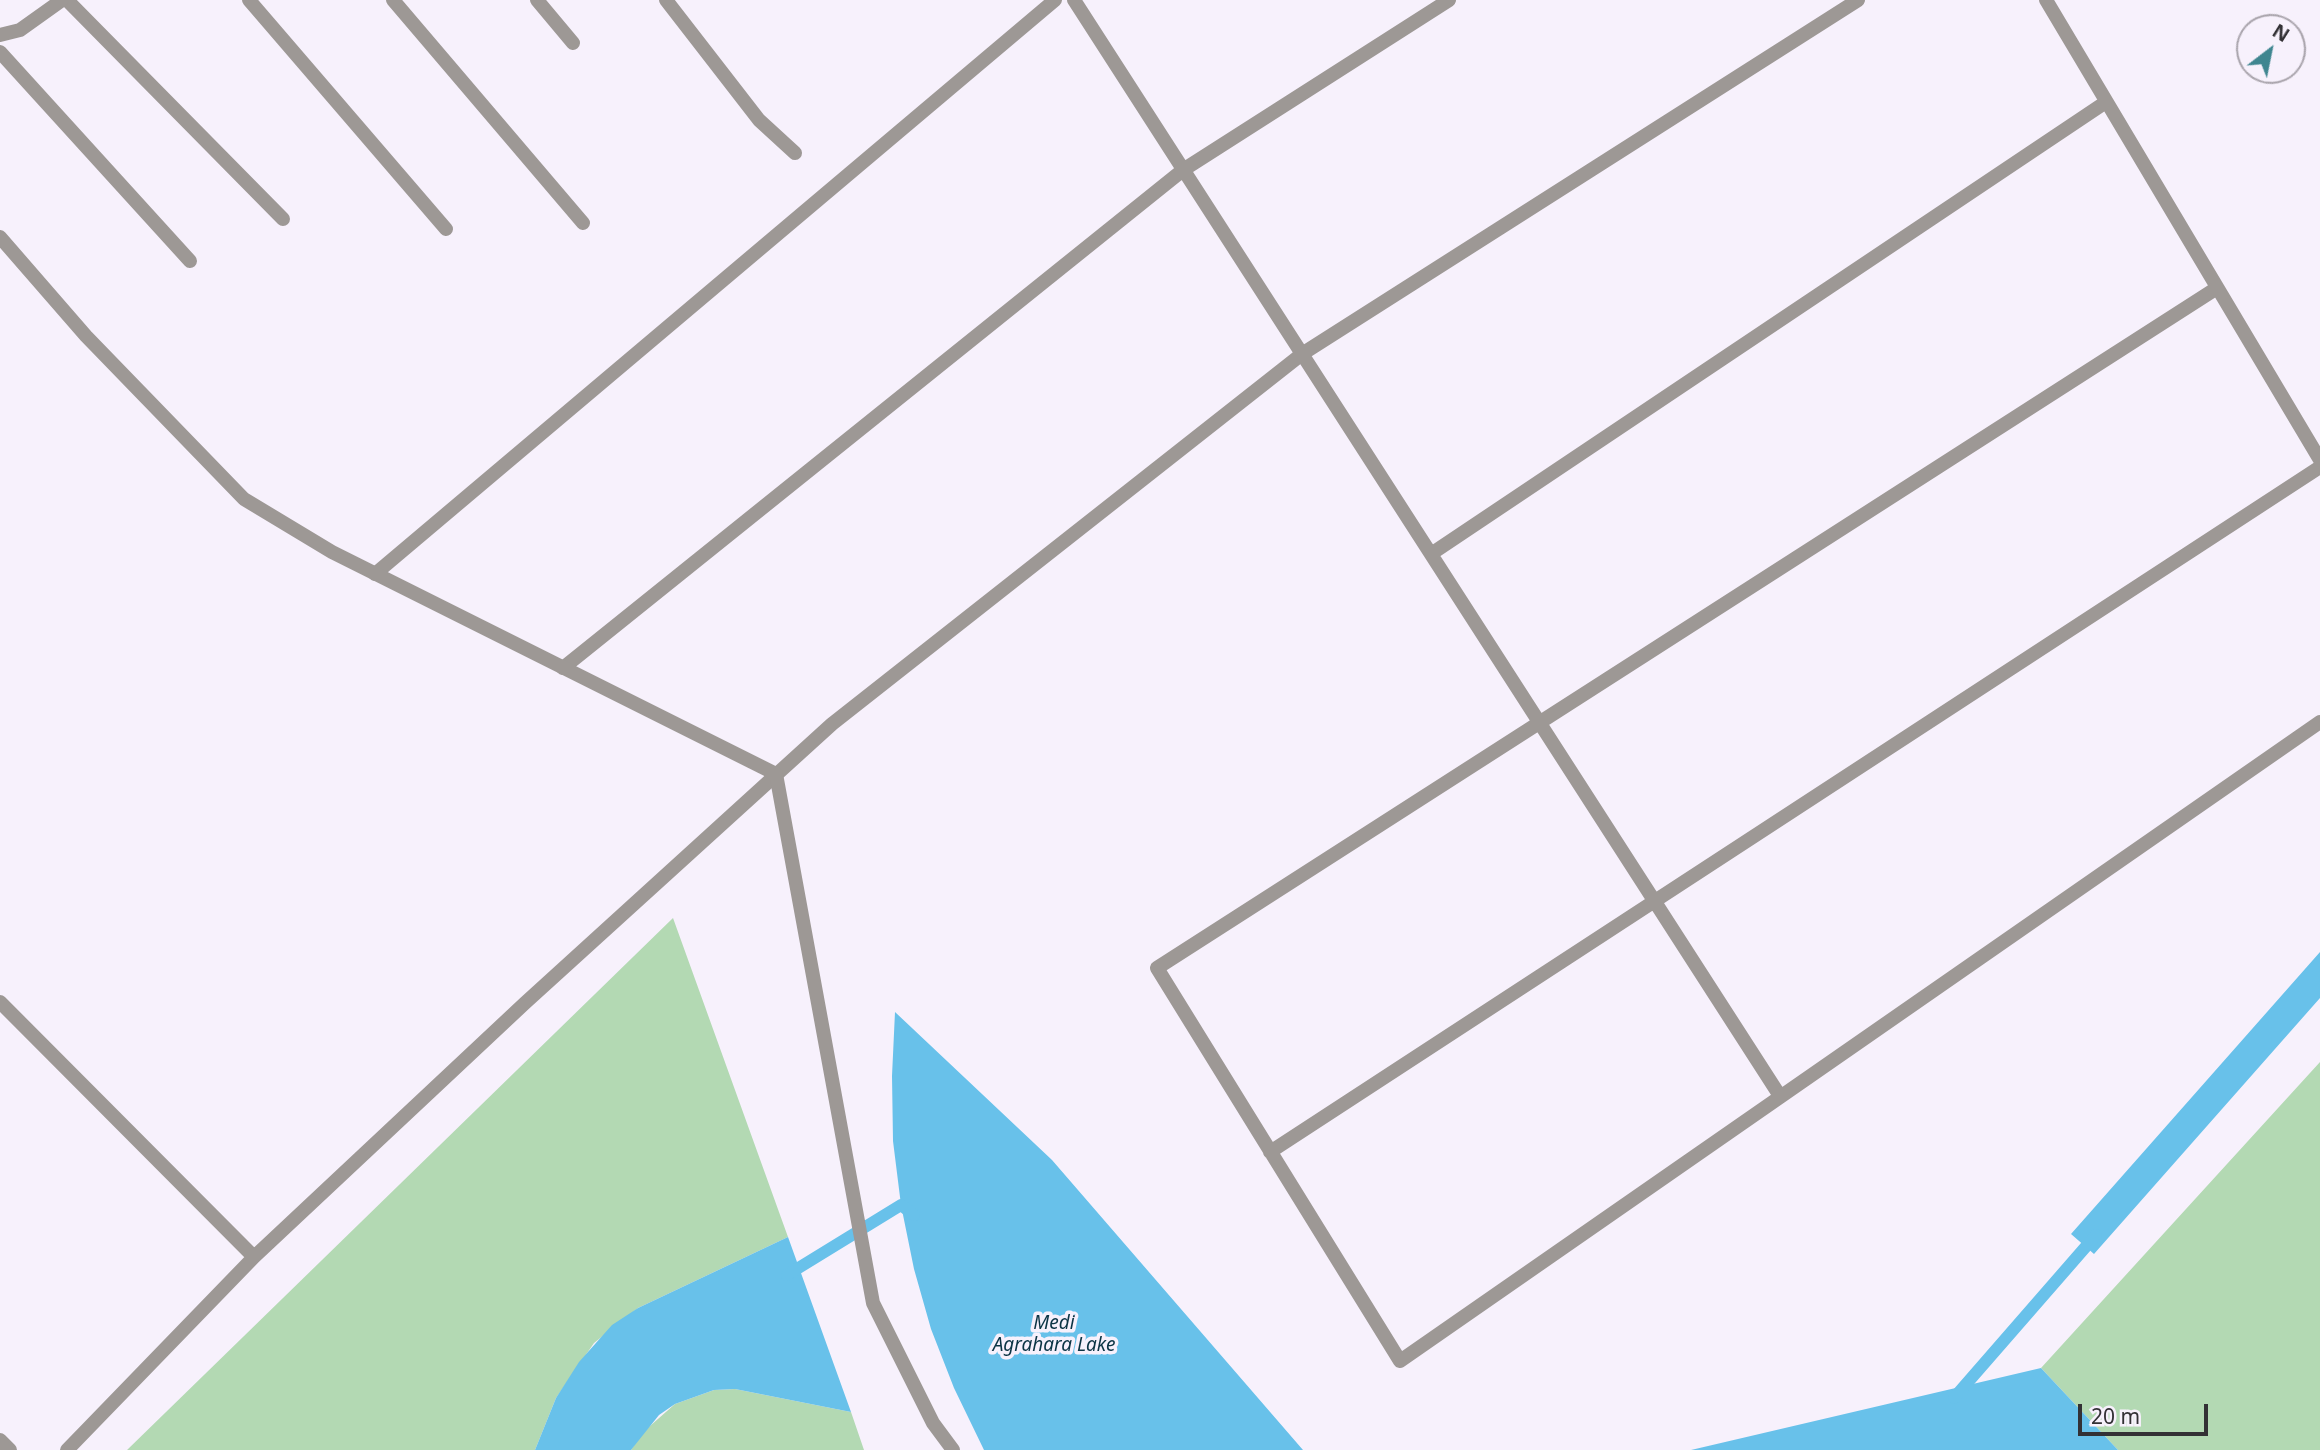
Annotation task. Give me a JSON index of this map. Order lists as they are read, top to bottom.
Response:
{
  "water": ["Medi Agrahara Lake"],
  "scale_bar": "20 m",
  "north": "top right"
}
